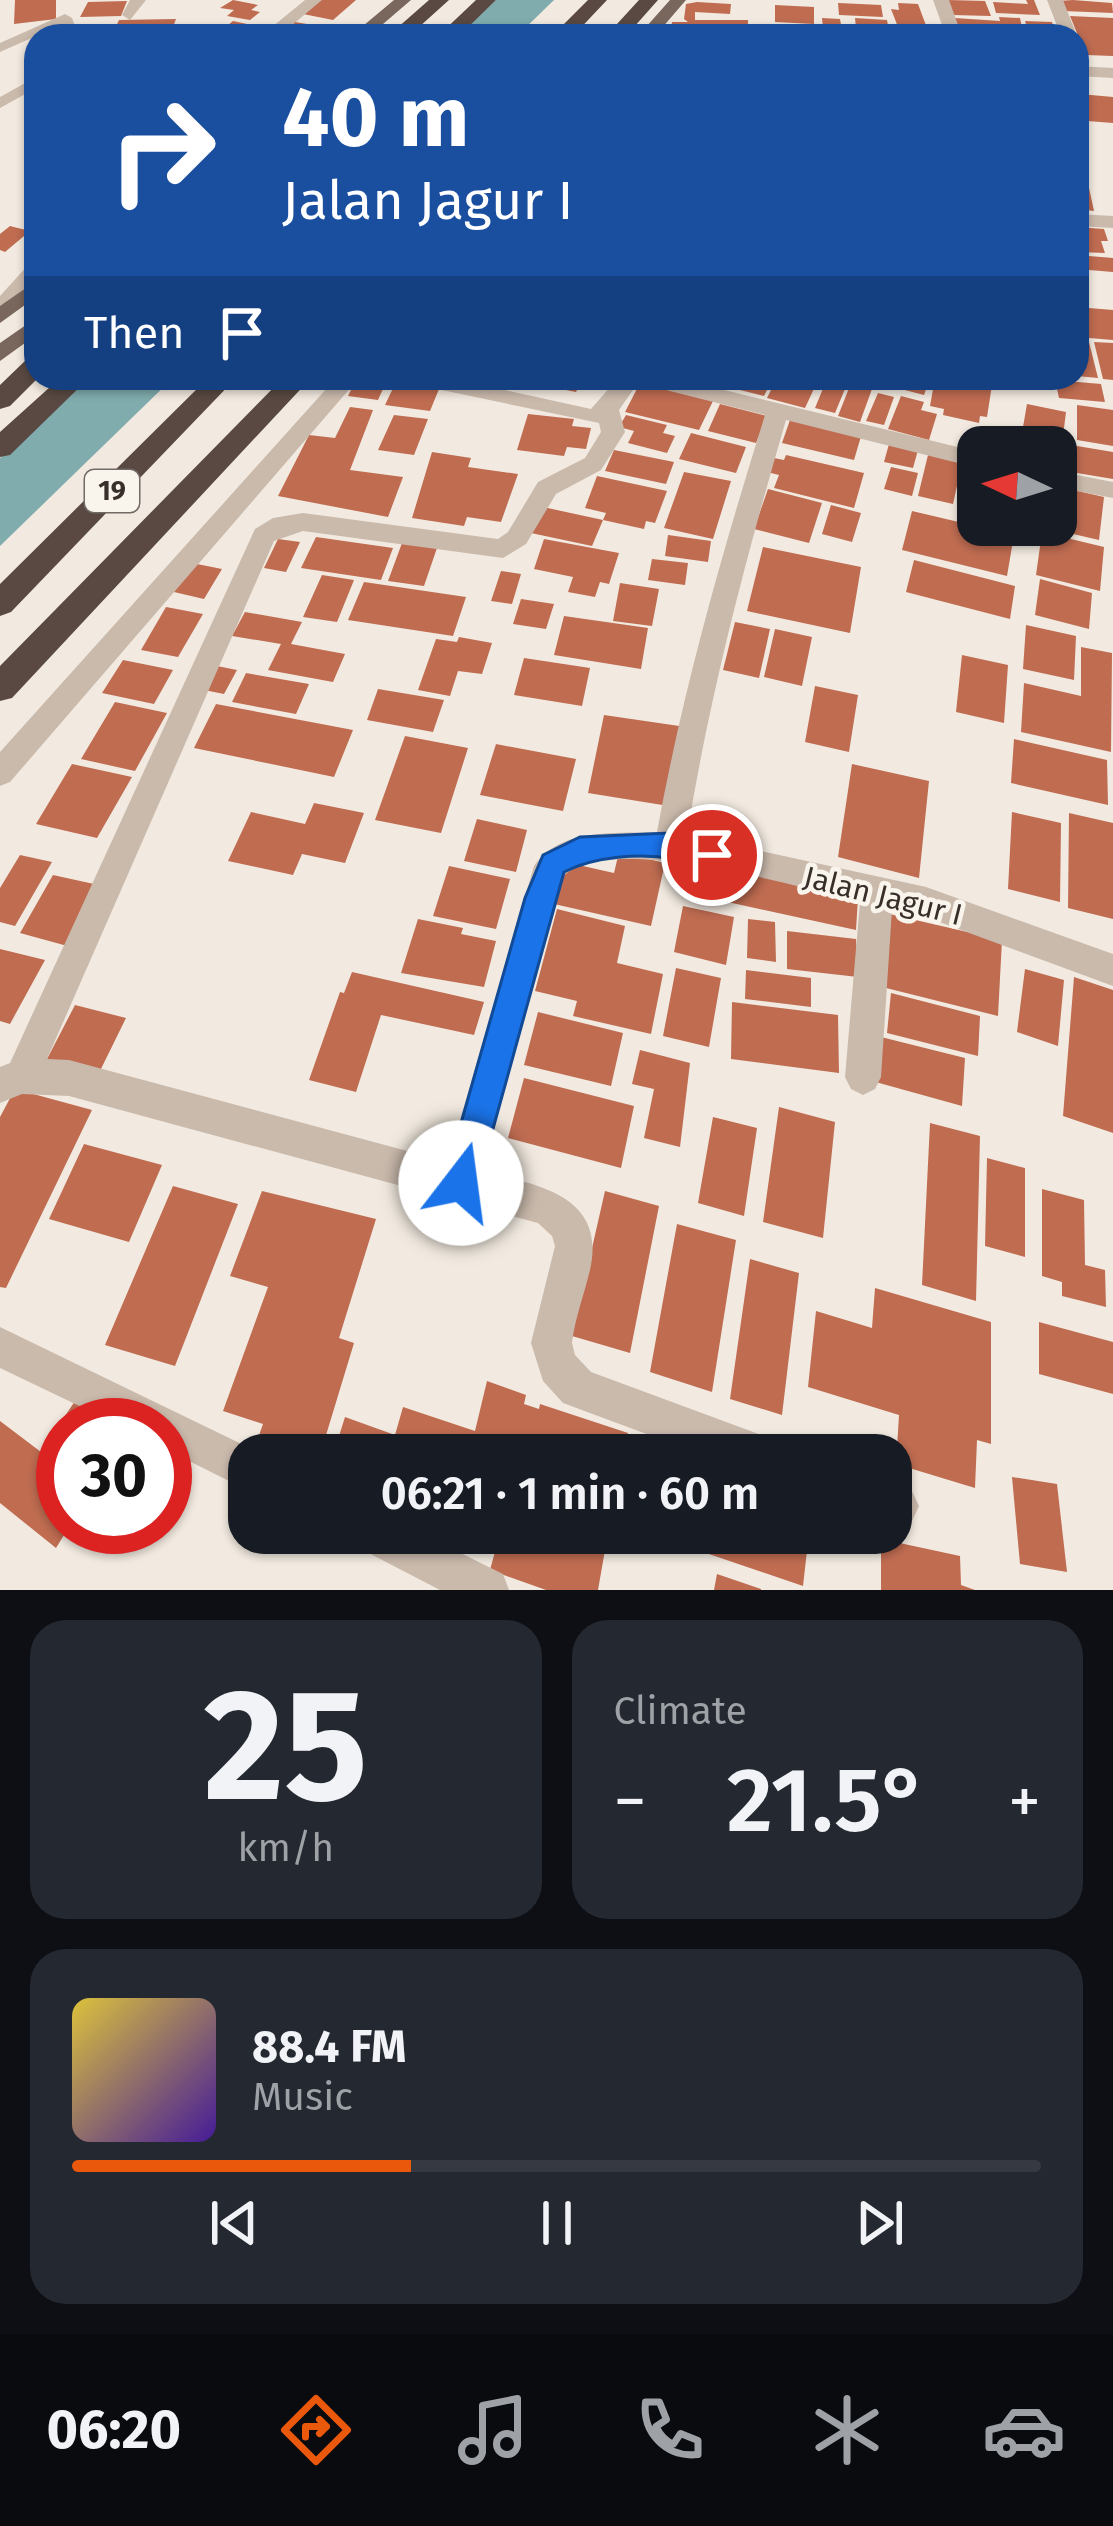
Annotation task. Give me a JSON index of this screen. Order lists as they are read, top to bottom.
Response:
{
  "streets": {
    "highway": ["19"],
    "street": ["Jalan Jagur I"]
  },
  "north": "left",
  "page": {
    "turn": ["40 m", "Jalan Jagur I"],
    "then": "Then",
    "limit": "30",
    "trip": "06:21 · 1 min · 60 m",
    "tile": [
      ["25", "km/h"],
      "Climate"
    ],
    "heat": ["−", "21.5°", "+"],
    "song": ["88.4 FM", "Music"],
    "tabs": "06:20"
  }
}
